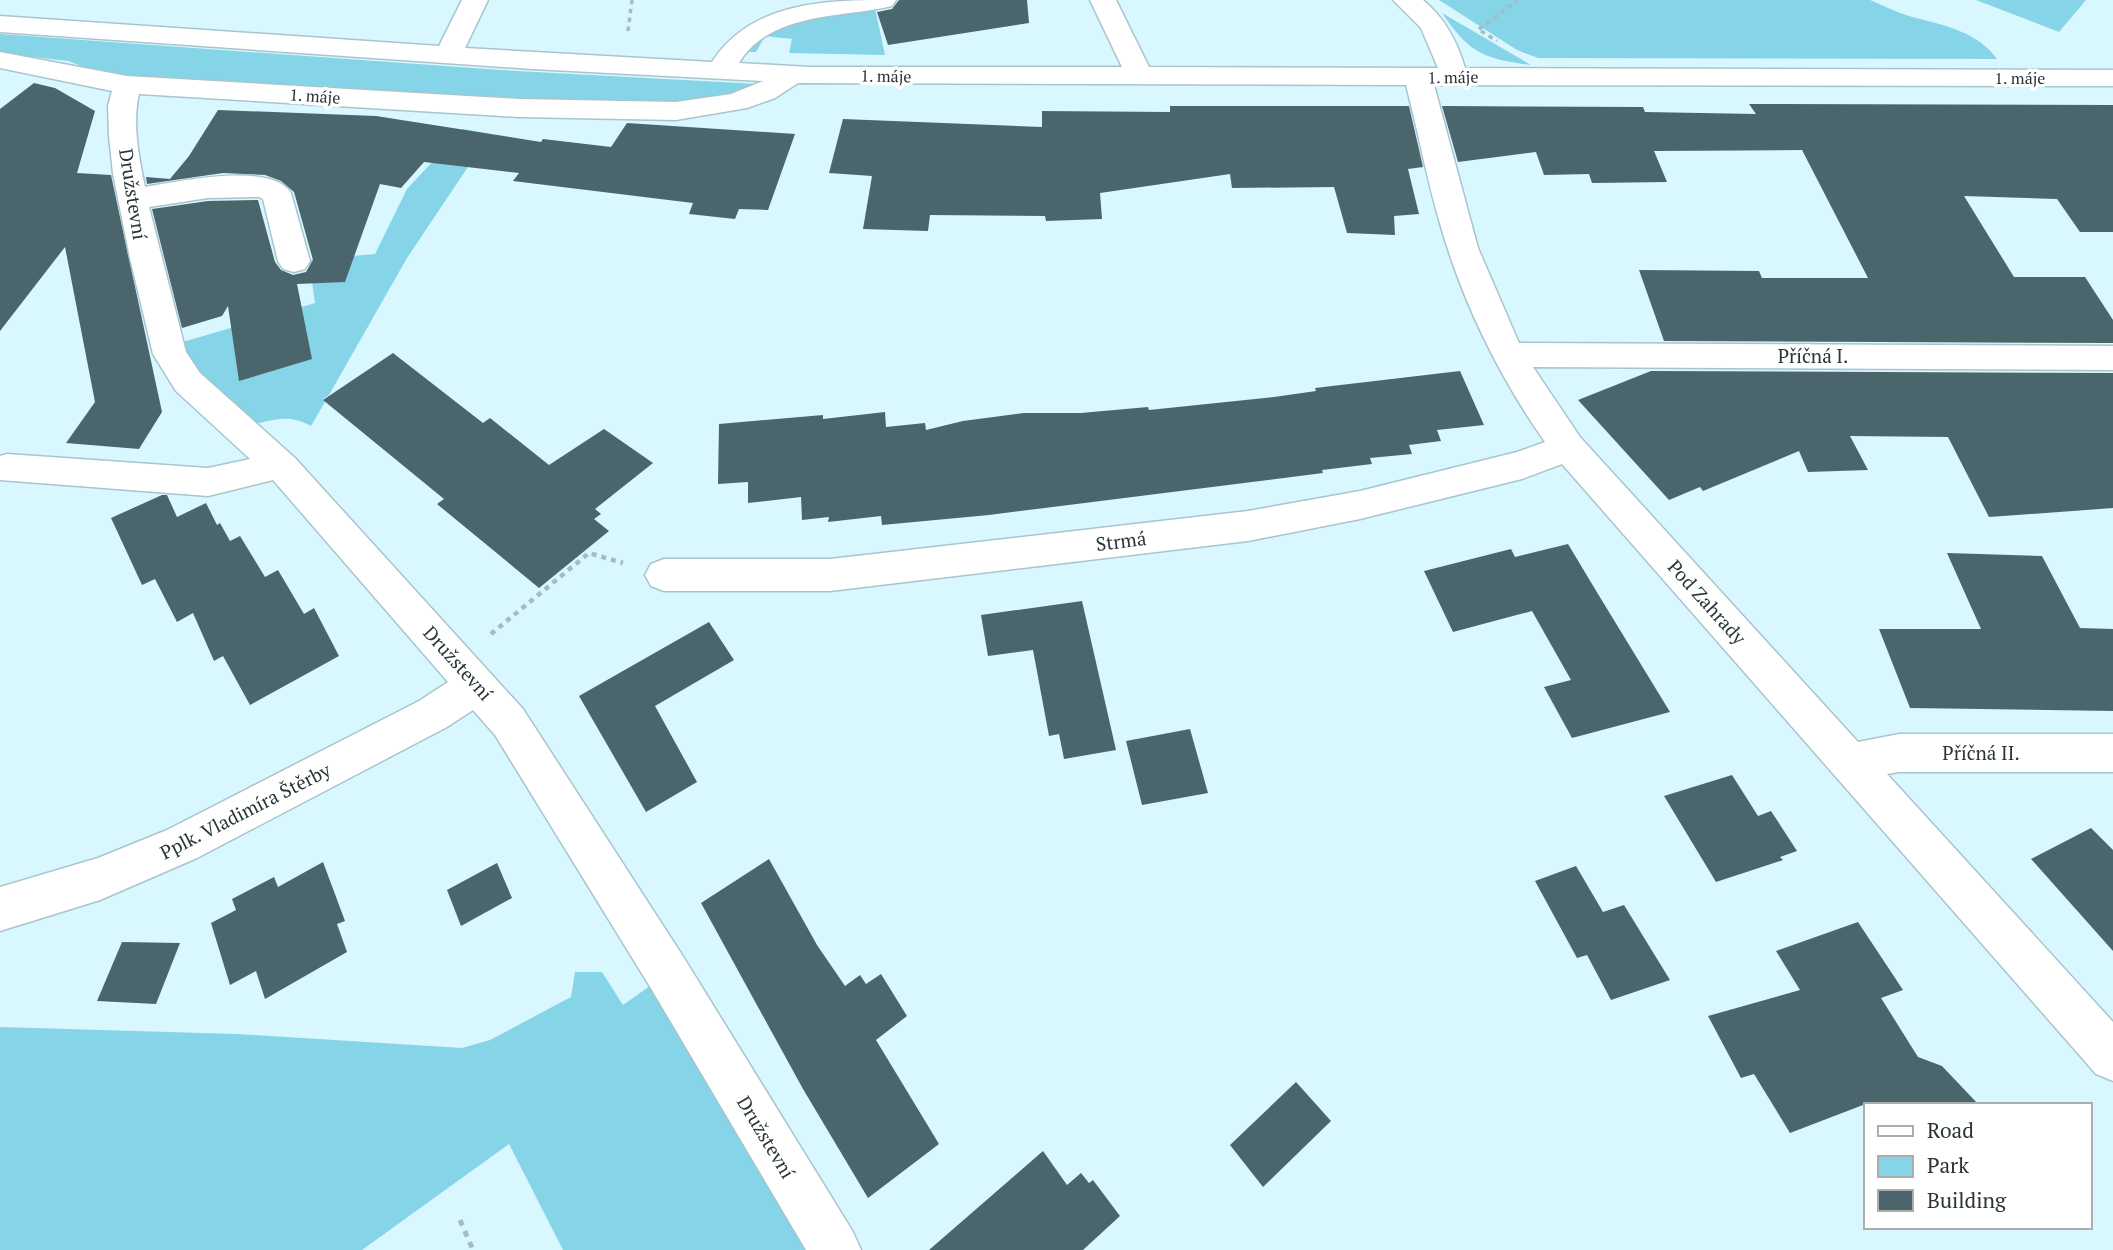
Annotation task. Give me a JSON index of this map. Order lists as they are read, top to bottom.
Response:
{
  "streets": {
    "street": [
      "1. máje",
      "Družstevní",
      "Příčná I.",
      "Strmá",
      "Pod Zahrady",
      "Příčná II.",
      "Pplk. Vladimíra Štěrby"
    ]
  },
  "crossings": [
    ["1. máje", "Družstevní"],
    ["1. máje", "Pod Zahrady"],
    ["Družstevní", "Pplk. Vladimíra Štěrby"],
    ["Příčná I.", "Pod Zahrady"],
    ["Strmá", "Pod Zahrady"],
    ["Pod Zahrady", "Příčná II."]
  ],
  "legend": ["Road", "Park", "Building"]
}
